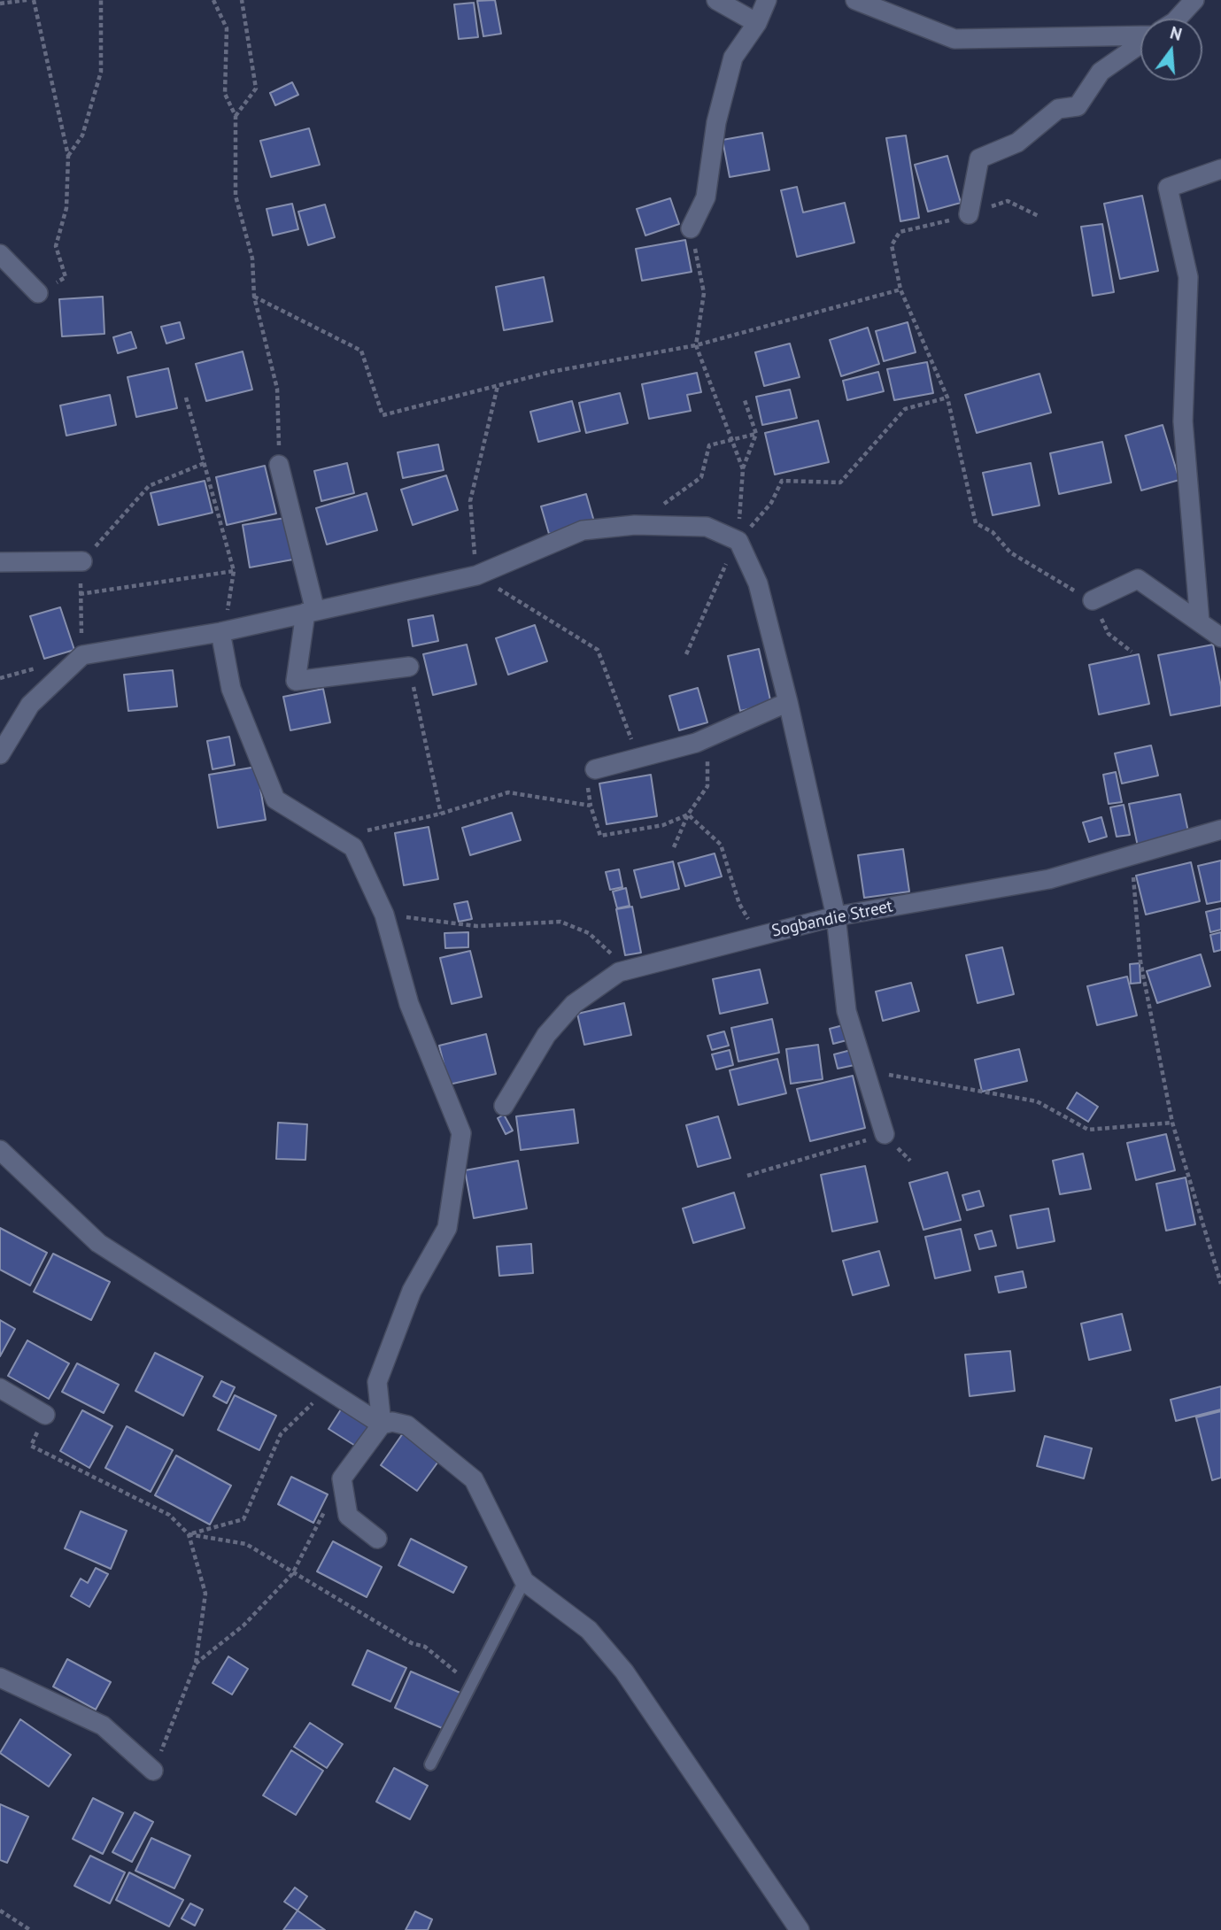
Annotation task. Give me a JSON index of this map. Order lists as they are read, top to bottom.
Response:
{
  "streets": {
    "street": ["Sogbandie Street"]
  },
  "north": "top"
}
